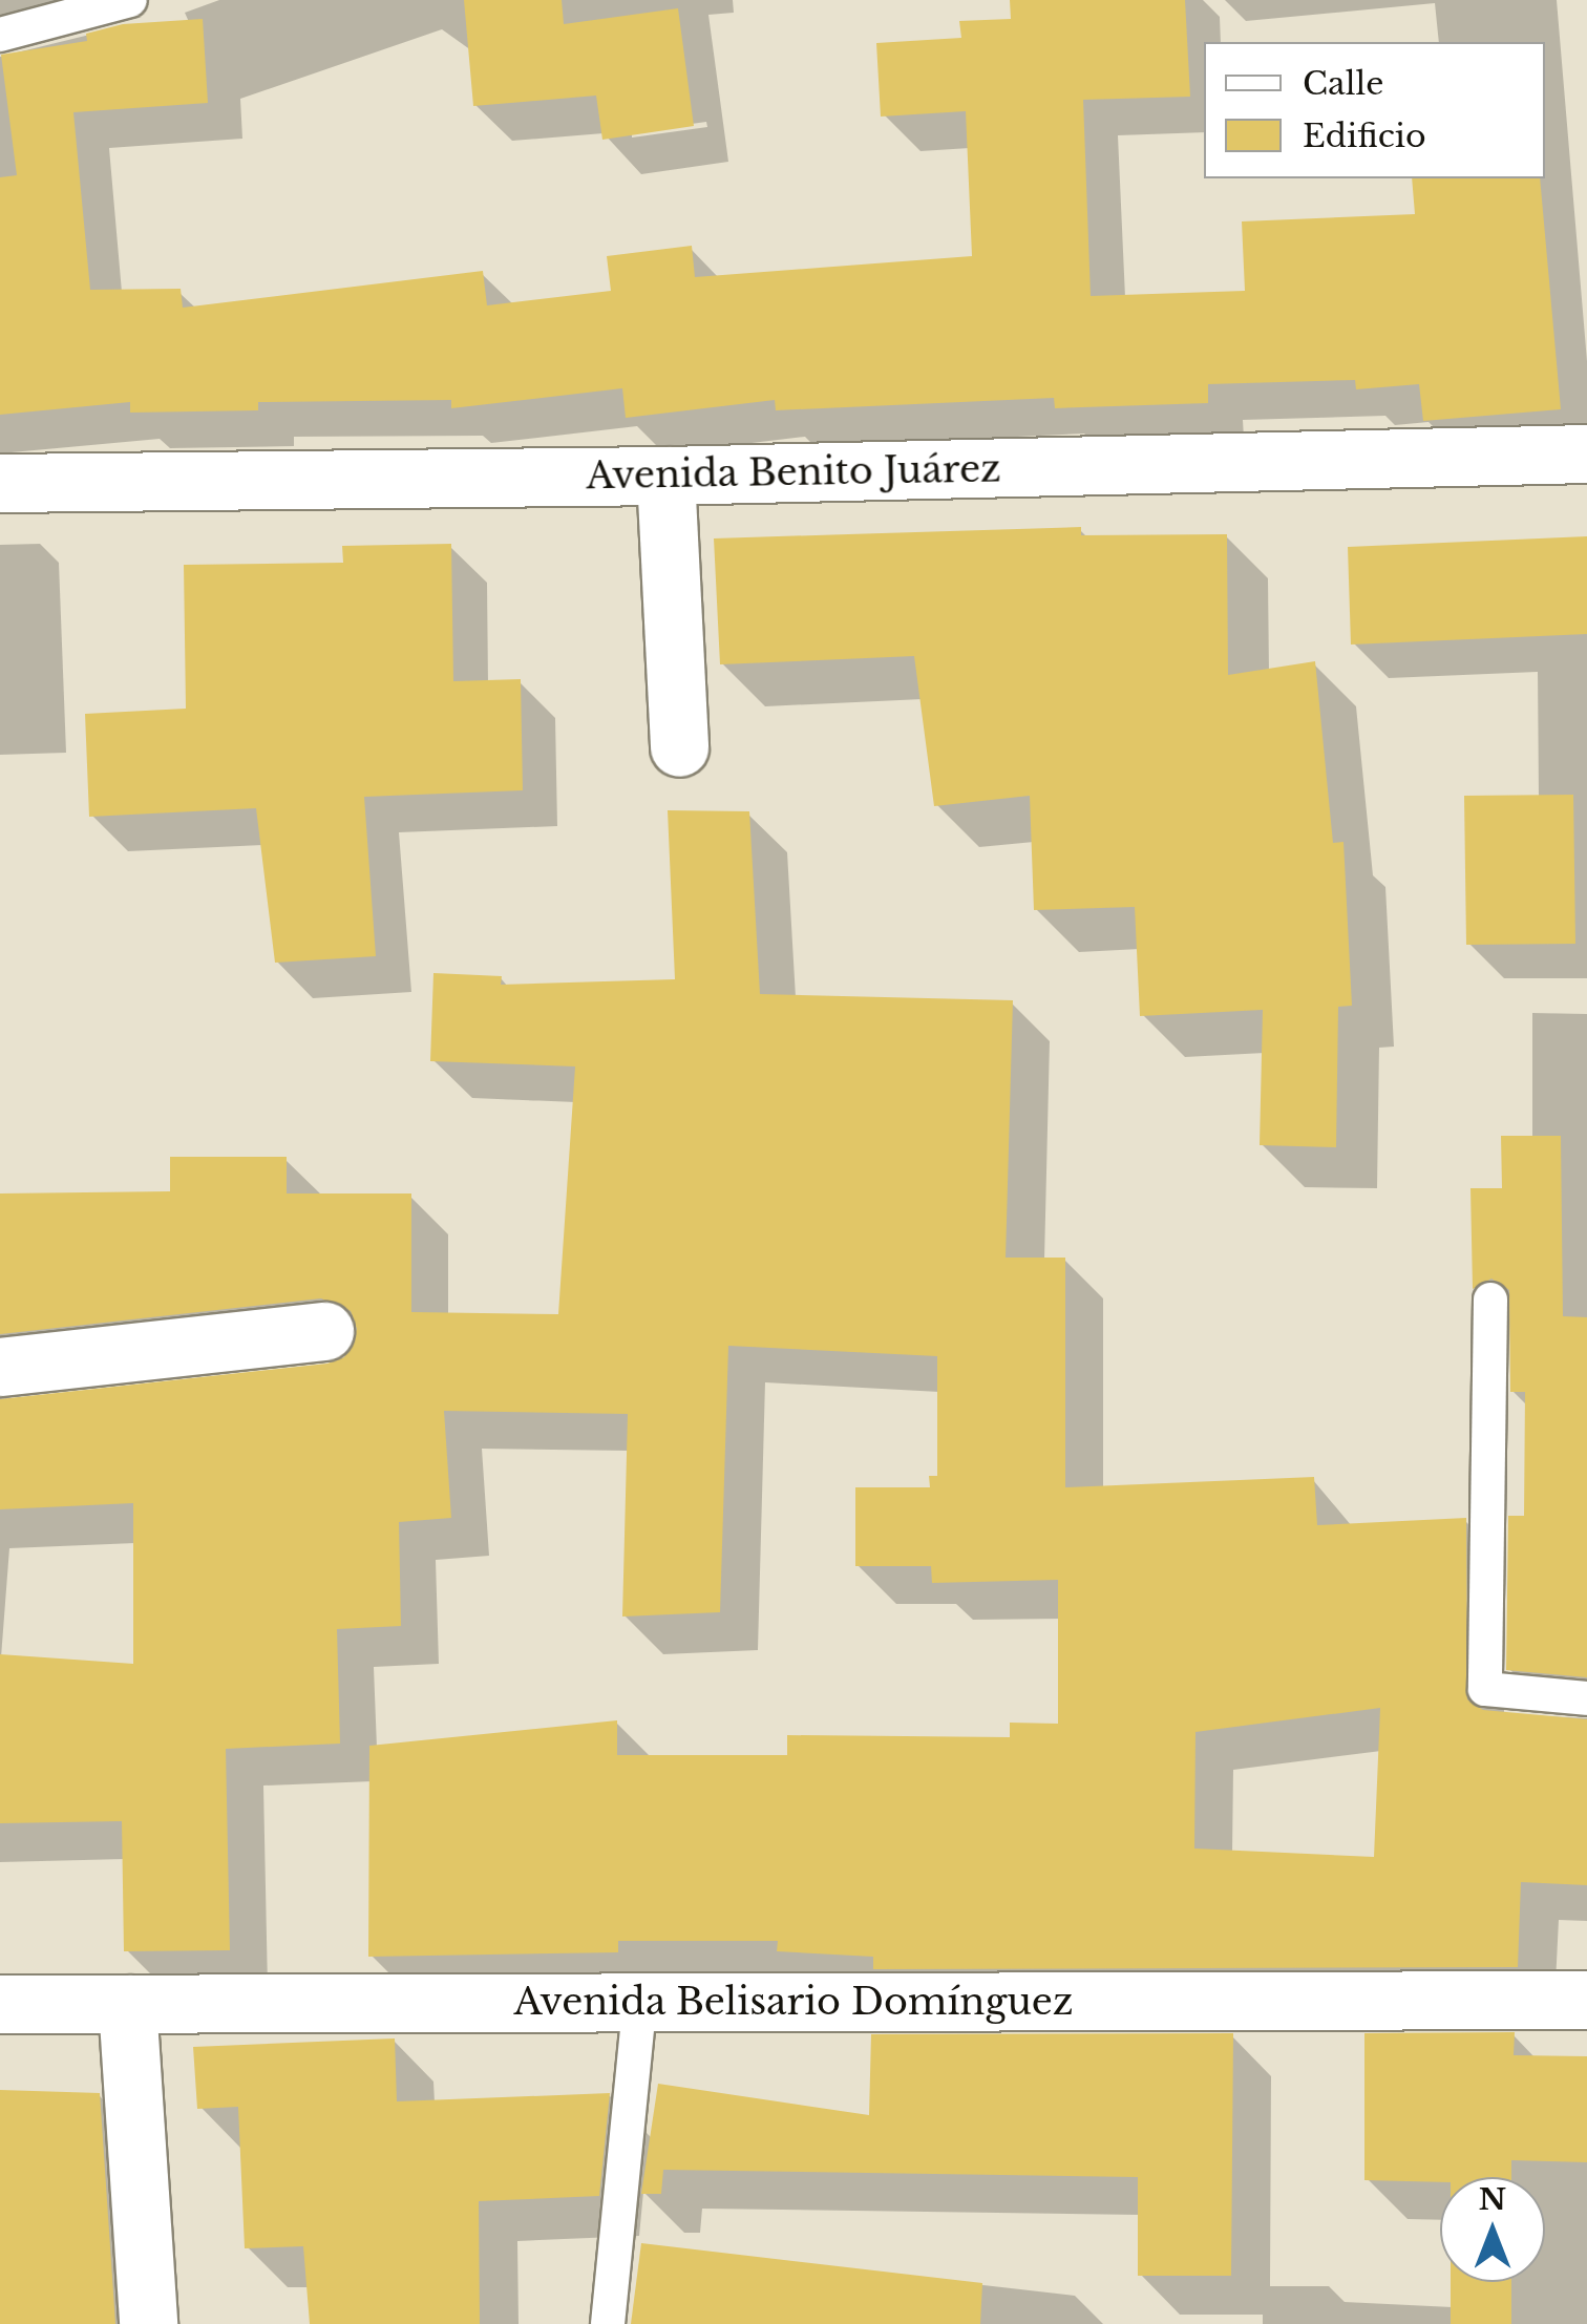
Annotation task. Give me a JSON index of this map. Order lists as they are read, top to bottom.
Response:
{
  "streets": {
    "street": ["Avenida Benito Juárez", "Avenida Belisario Domínguez"]
  },
  "legend": ["Calle", "Edificio"],
  "north": "top"
}
